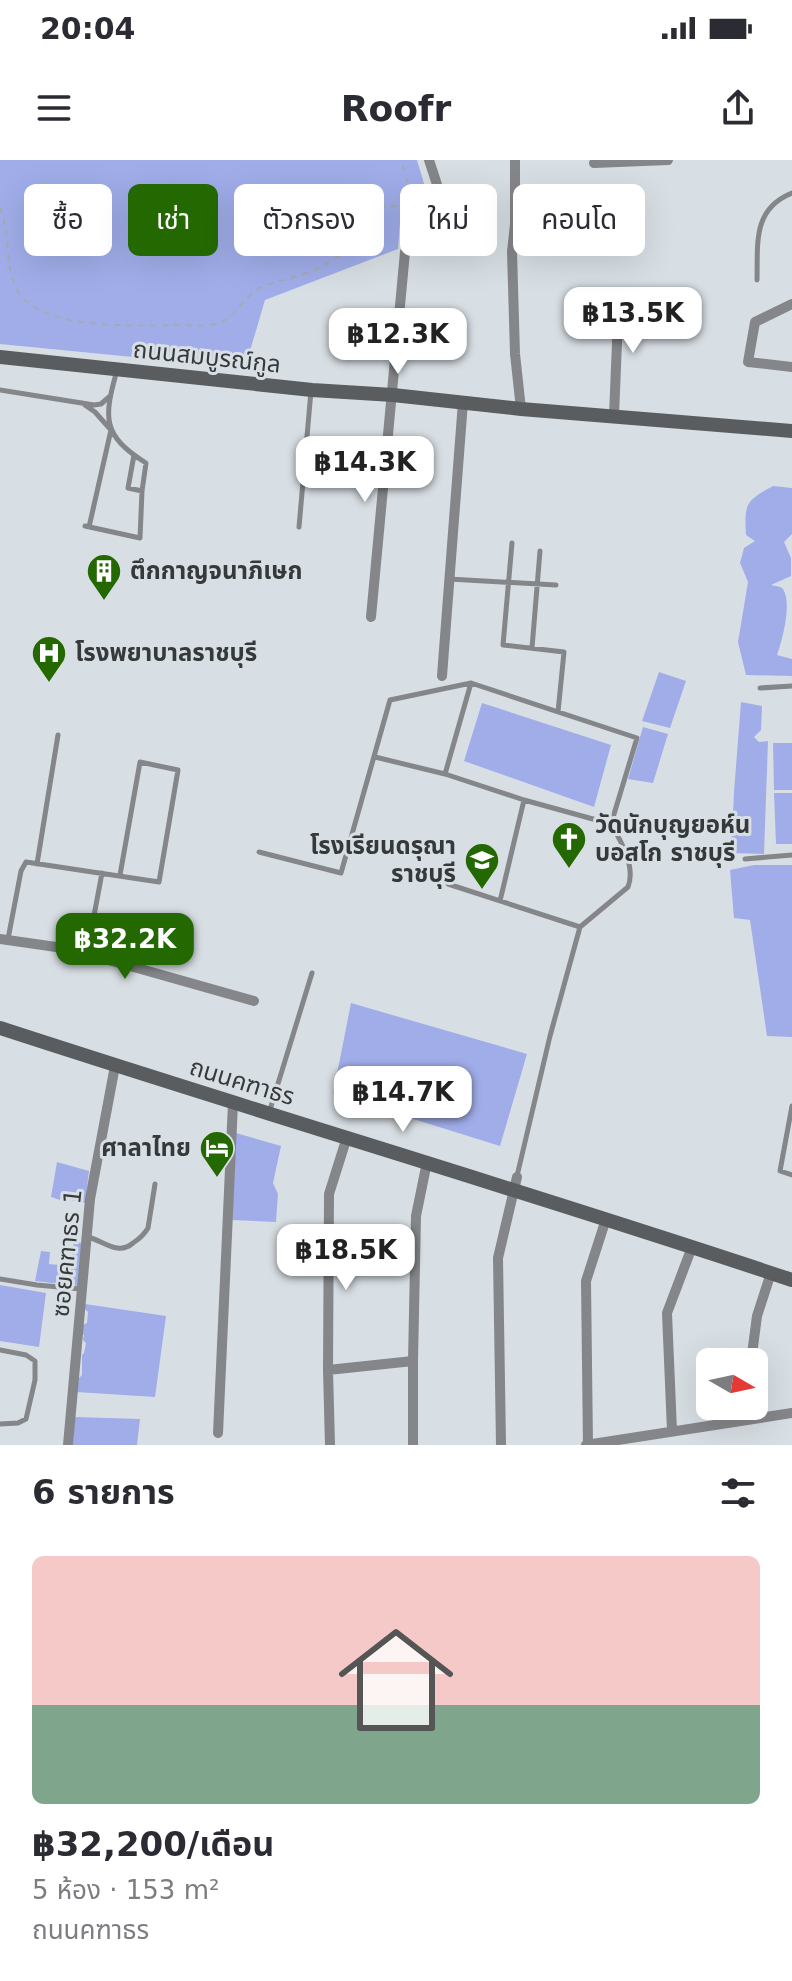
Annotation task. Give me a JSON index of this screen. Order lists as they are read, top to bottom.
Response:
{
  "streets": {
    "street": ["ถนนสมบูรณ์กูล", "ถนนคฑาธร", "ซอยคฑาธร 1"]
  },
  "crossings": [
    ["ถนนคฑาธร", "ซอยคฑาธร 1"]
  ],
  "places": {
    "building": ["ตึกกาญจนาภิเษก"],
    "hospital": ["โรงพยาบาลราชบุรี"],
    "church": ["วัดนักบุญยอห์น บอสโก ราชบุรี"],
    "school or university": ["โรงเรียนดรุณา ราชบุรี"],
    "hotel": ["ศาลาไทย"]
  },
  "north": "right",
  "page": {
    "status": "20:04",
    "header": "Roofr",
    "chip": [
      "ซื้อ",
      "เช่า",
      "ตัวกรอง",
      "ใหม่",
      "คอนโด"
    ],
    "price": [
      "฿13.5K",
      "฿12.3K",
      "฿14.3K",
      "฿32.2K",
      "฿14.7K",
      "฿18.5K"
    ],
    "heading": "6 รายการ",
    "list": [
      {
        "name": "฿32,200/เดือน",
        "note": "5 ห้อง · 153 m² · ถนนคฑาธร"
      }
    ]
  }
}
